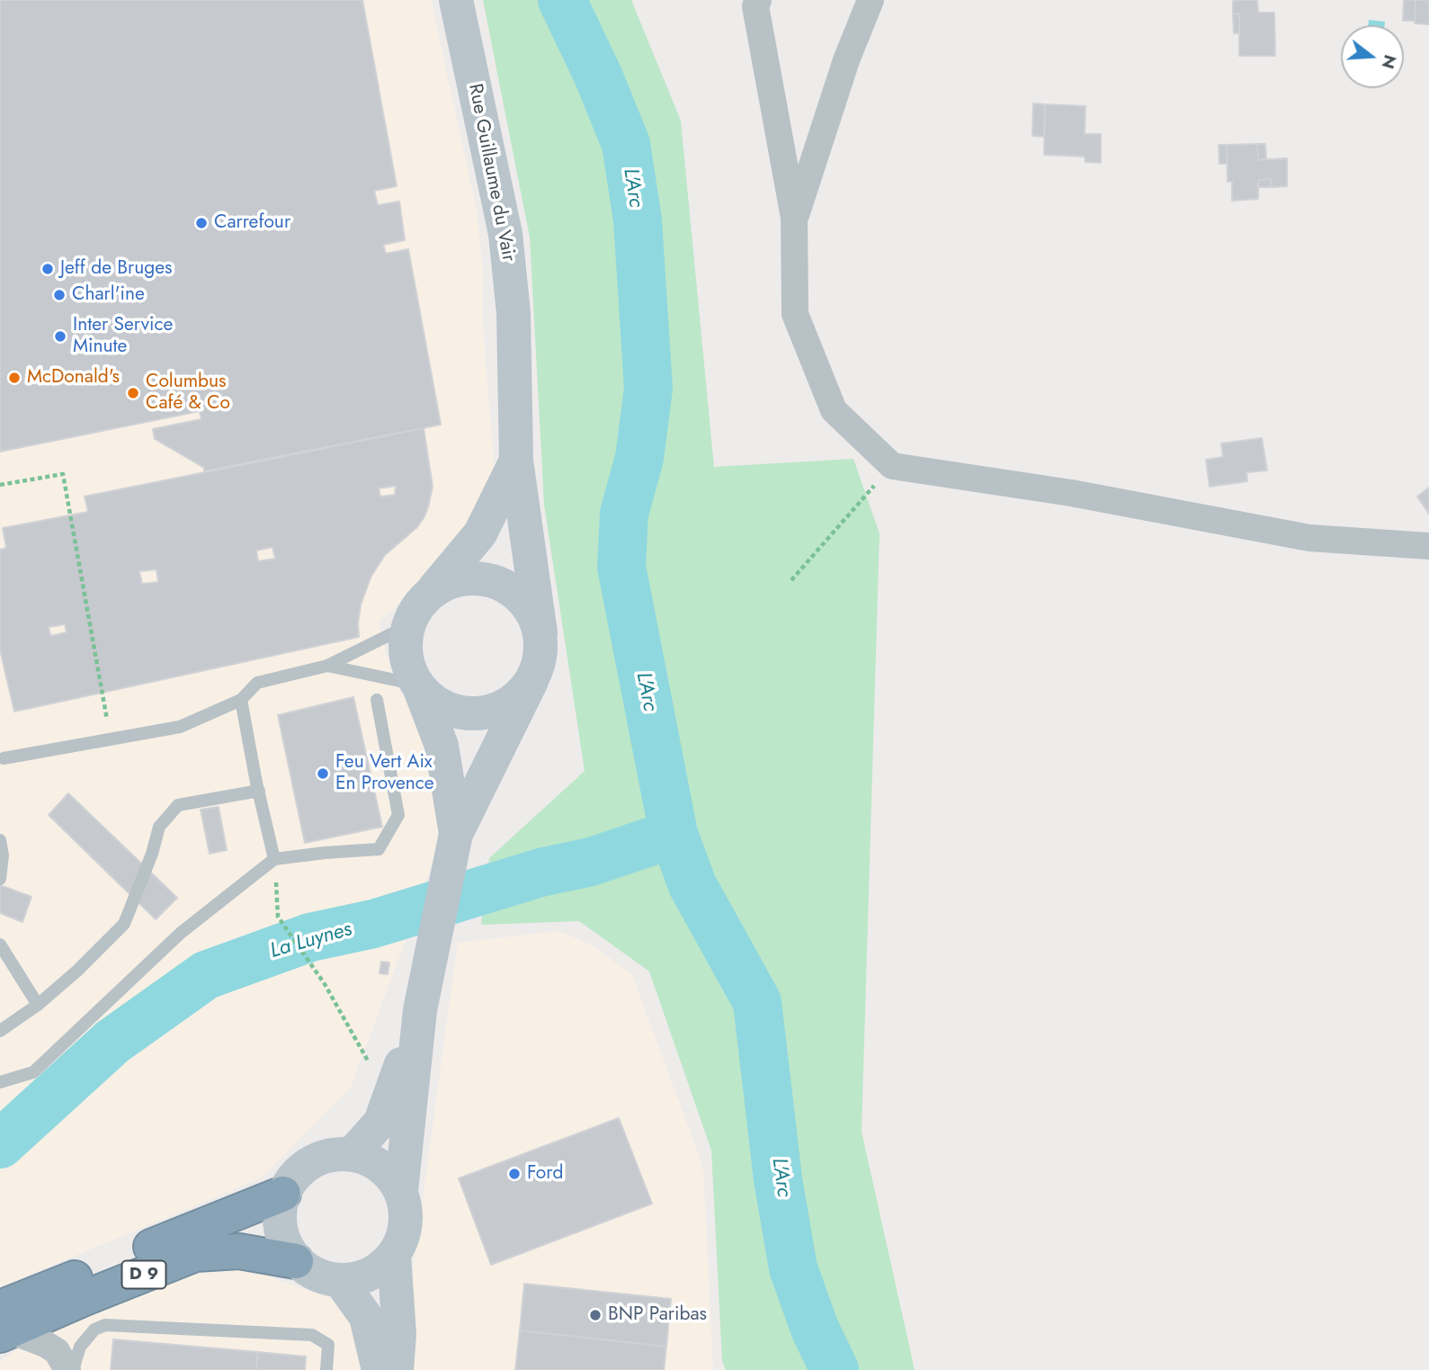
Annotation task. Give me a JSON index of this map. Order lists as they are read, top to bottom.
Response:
{
  "streets": {
    "highway": ["D 9"],
    "main road": ["Rue Guillaume du Vair"]
  },
  "water": ["L'Arc", "La Luynes"],
  "places": [
    "Carrefour",
    "Jeff de Bruges",
    "Charl'ine",
    "Inter Service Minute",
    "McDonald's",
    "Columbus Café & Co",
    "Feu Vert Aix En Provence",
    "Ford",
    "BNP Paribas"
  ],
  "north": "right"
}
